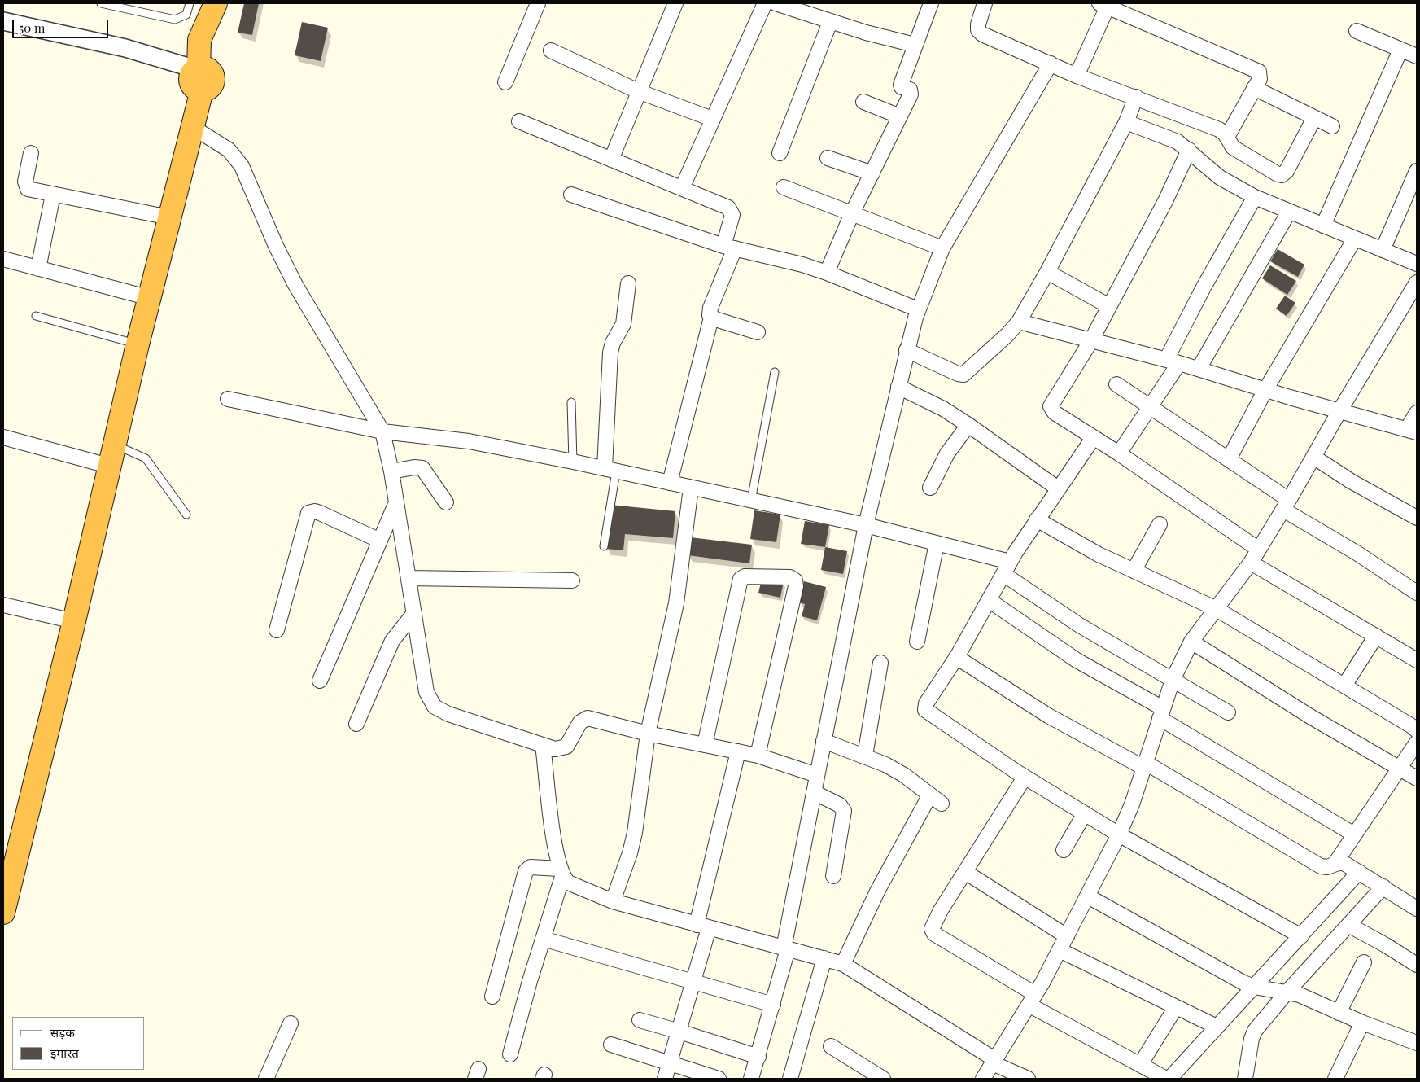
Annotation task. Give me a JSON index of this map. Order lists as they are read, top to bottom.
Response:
{
  "legend": ["सड़क", "इमारत"],
  "scale_bar": "50 m"
}
